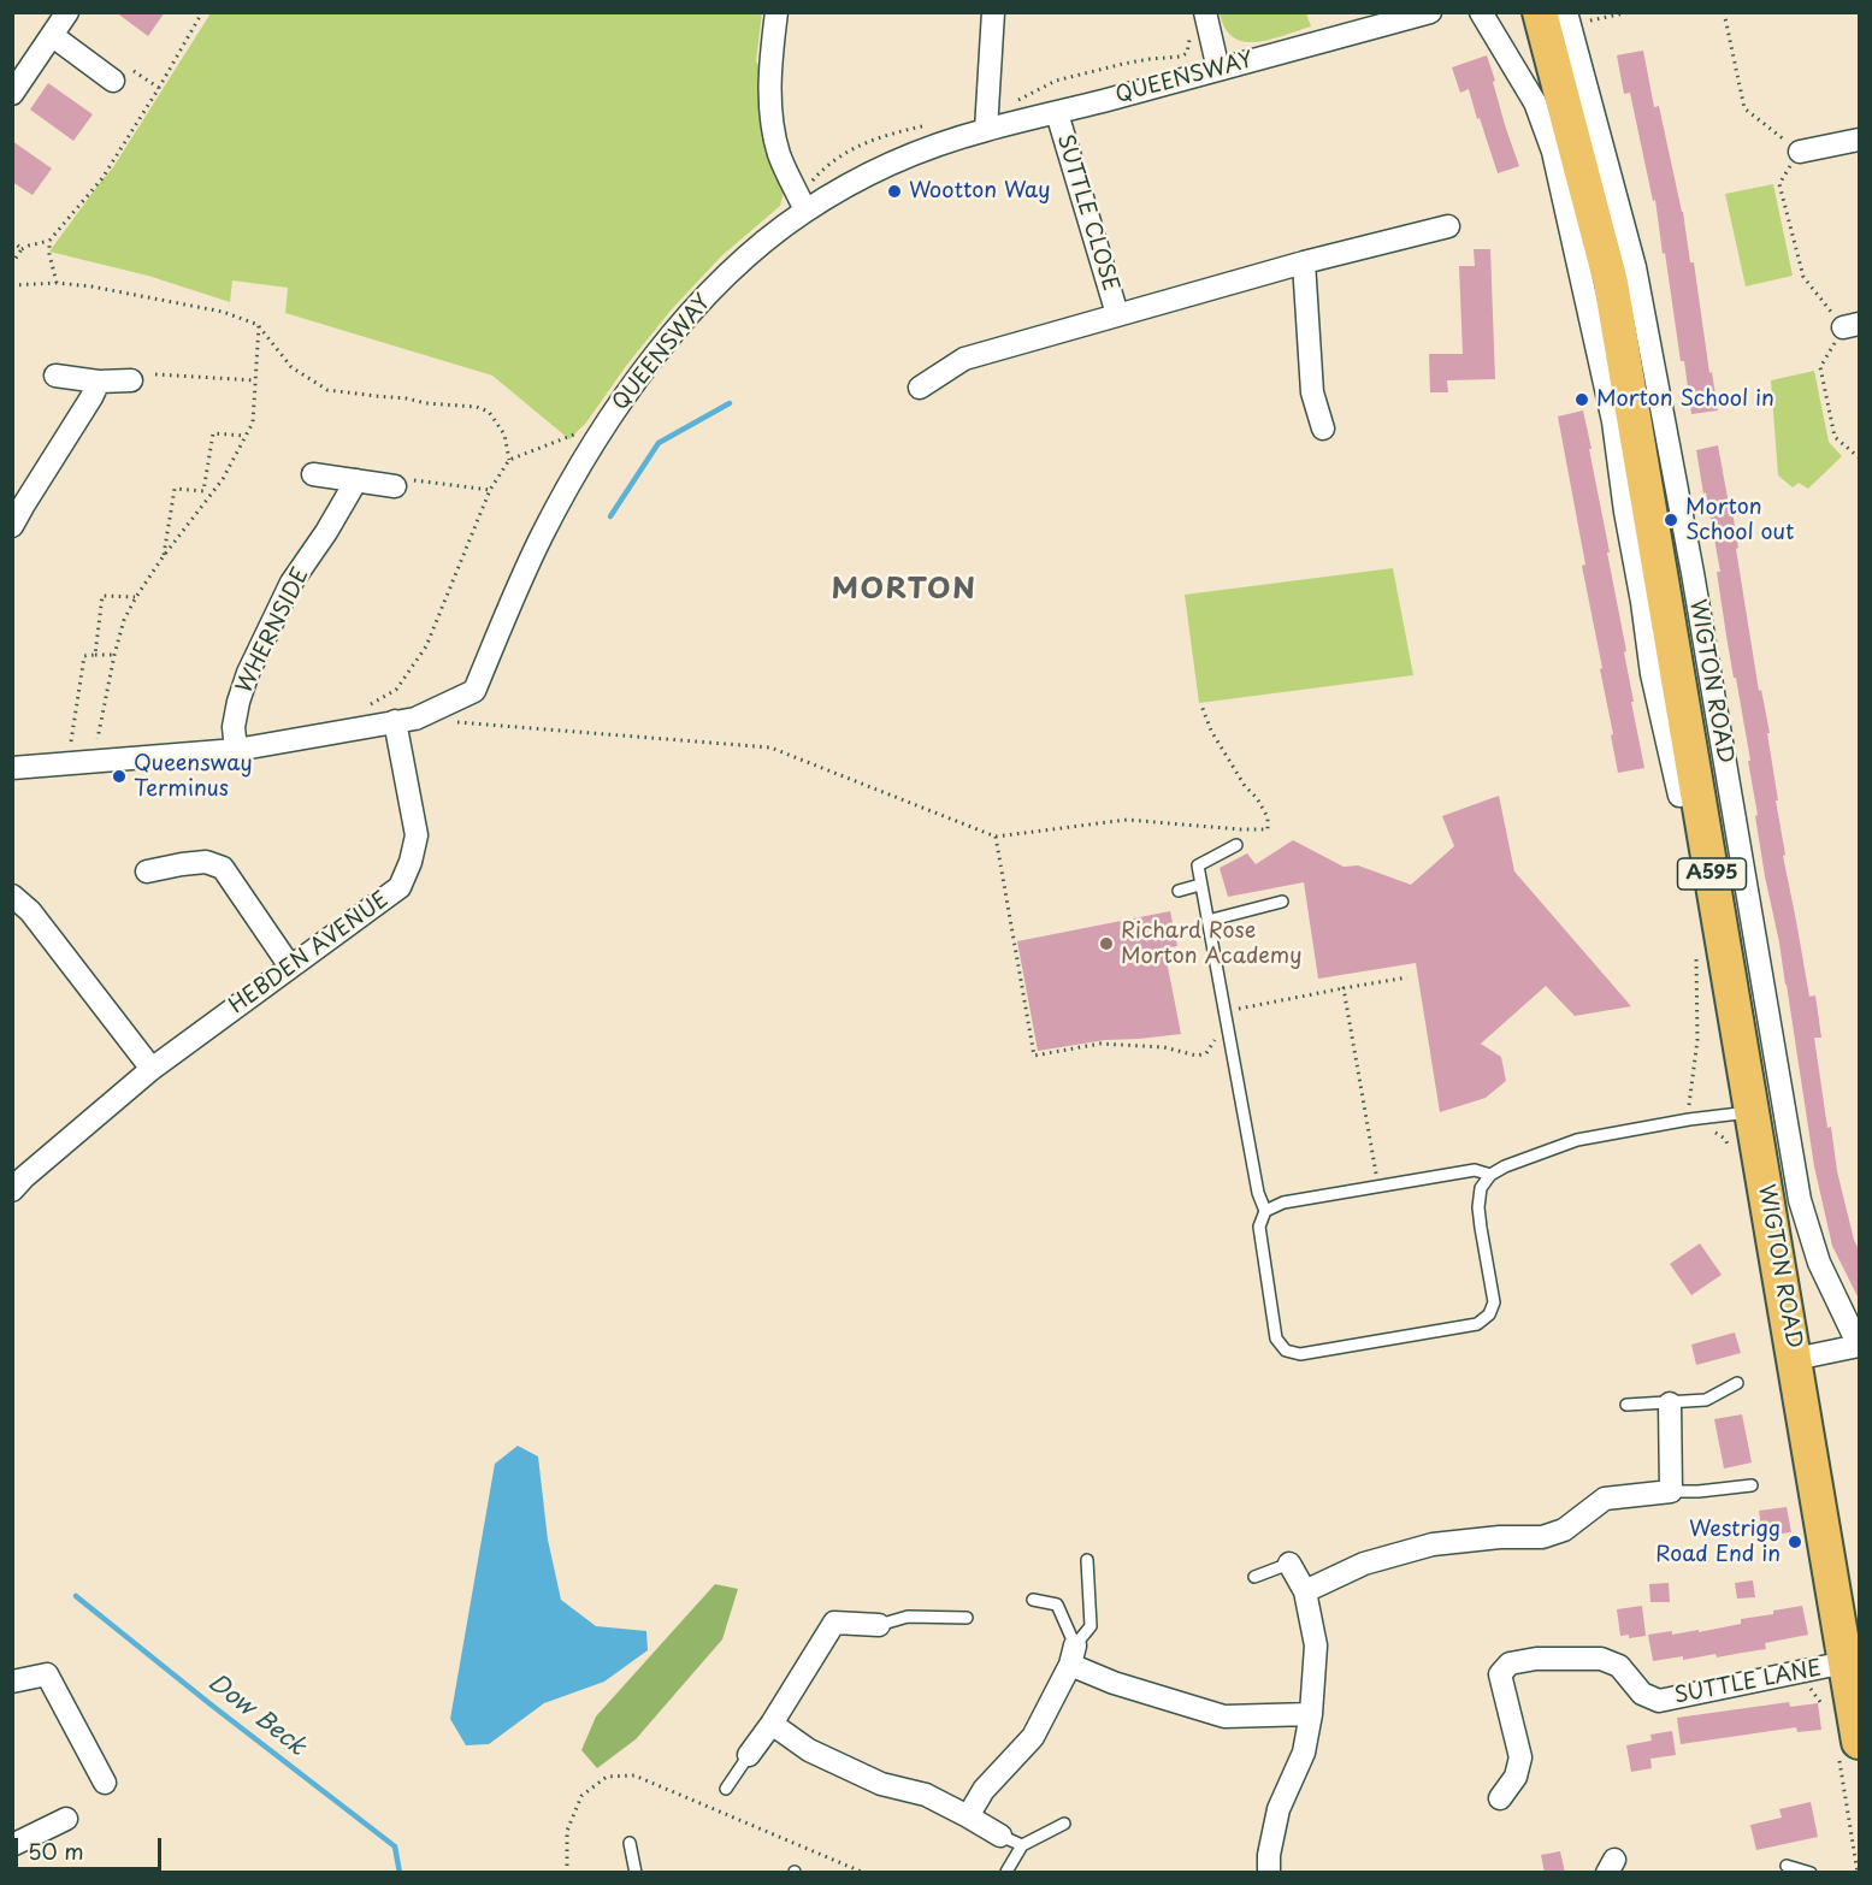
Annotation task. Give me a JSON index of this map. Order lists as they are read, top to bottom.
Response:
{
  "streets": {
    "main road": ["WIGTON ROAD", "A595"],
    "street": [
      "QUEENSWAY",
      "SUTTLE CLOSE",
      "WHERNSIDE",
      "HEBDEN AVENUE",
      "SUTTLE LANE"
    ]
  },
  "crossings": [
    ["QUEENSWAY", "SUTTLE CLOSE"],
    ["QUEENSWAY", "WHERNSIDE"],
    ["QUEENSWAY", "HEBDEN AVENUE"],
    ["WIGTON ROAD", "SUTTLE LANE"]
  ],
  "districts": ["MORTON"],
  "water": ["Dow Beck"],
  "places": [
    "Wootton Way",
    "Morton School in",
    "Morton School out",
    "Queensway Terminus",
    "Richard Rose Morton Academy",
    "Westrigg Road End in"
  ],
  "scale_bar": "50 m"
}
